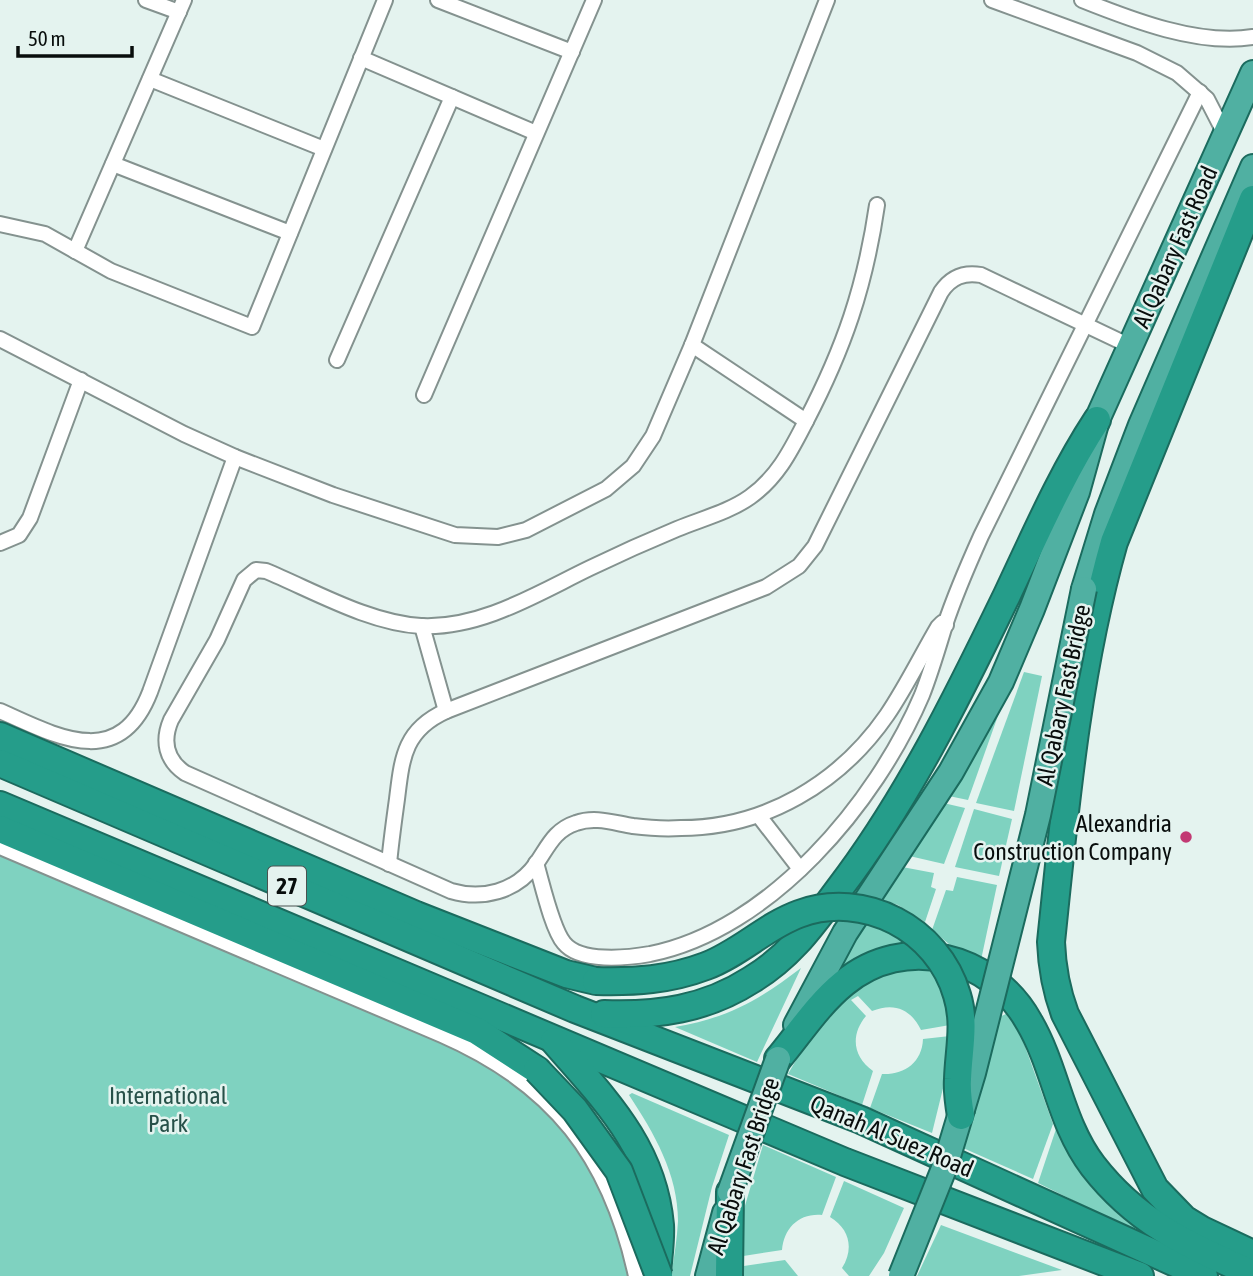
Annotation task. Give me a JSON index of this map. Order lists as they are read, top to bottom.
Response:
{
  "streets": {
    "highway": [
      "Al Qabary Fast Road",
      "Al Qabary Fast Bridge",
      "27",
      "Qanah Al Suez Road"
    ]
  },
  "crossings": [
    ["Al Qabary Fast Road", "Al Qabary Fast Bridge"],
    ["27", "Qanah Al Suez Road"]
  ],
  "parks": ["International Park"],
  "places": ["Alexandria Construction Company"],
  "scale_bar": "50 m"
}
